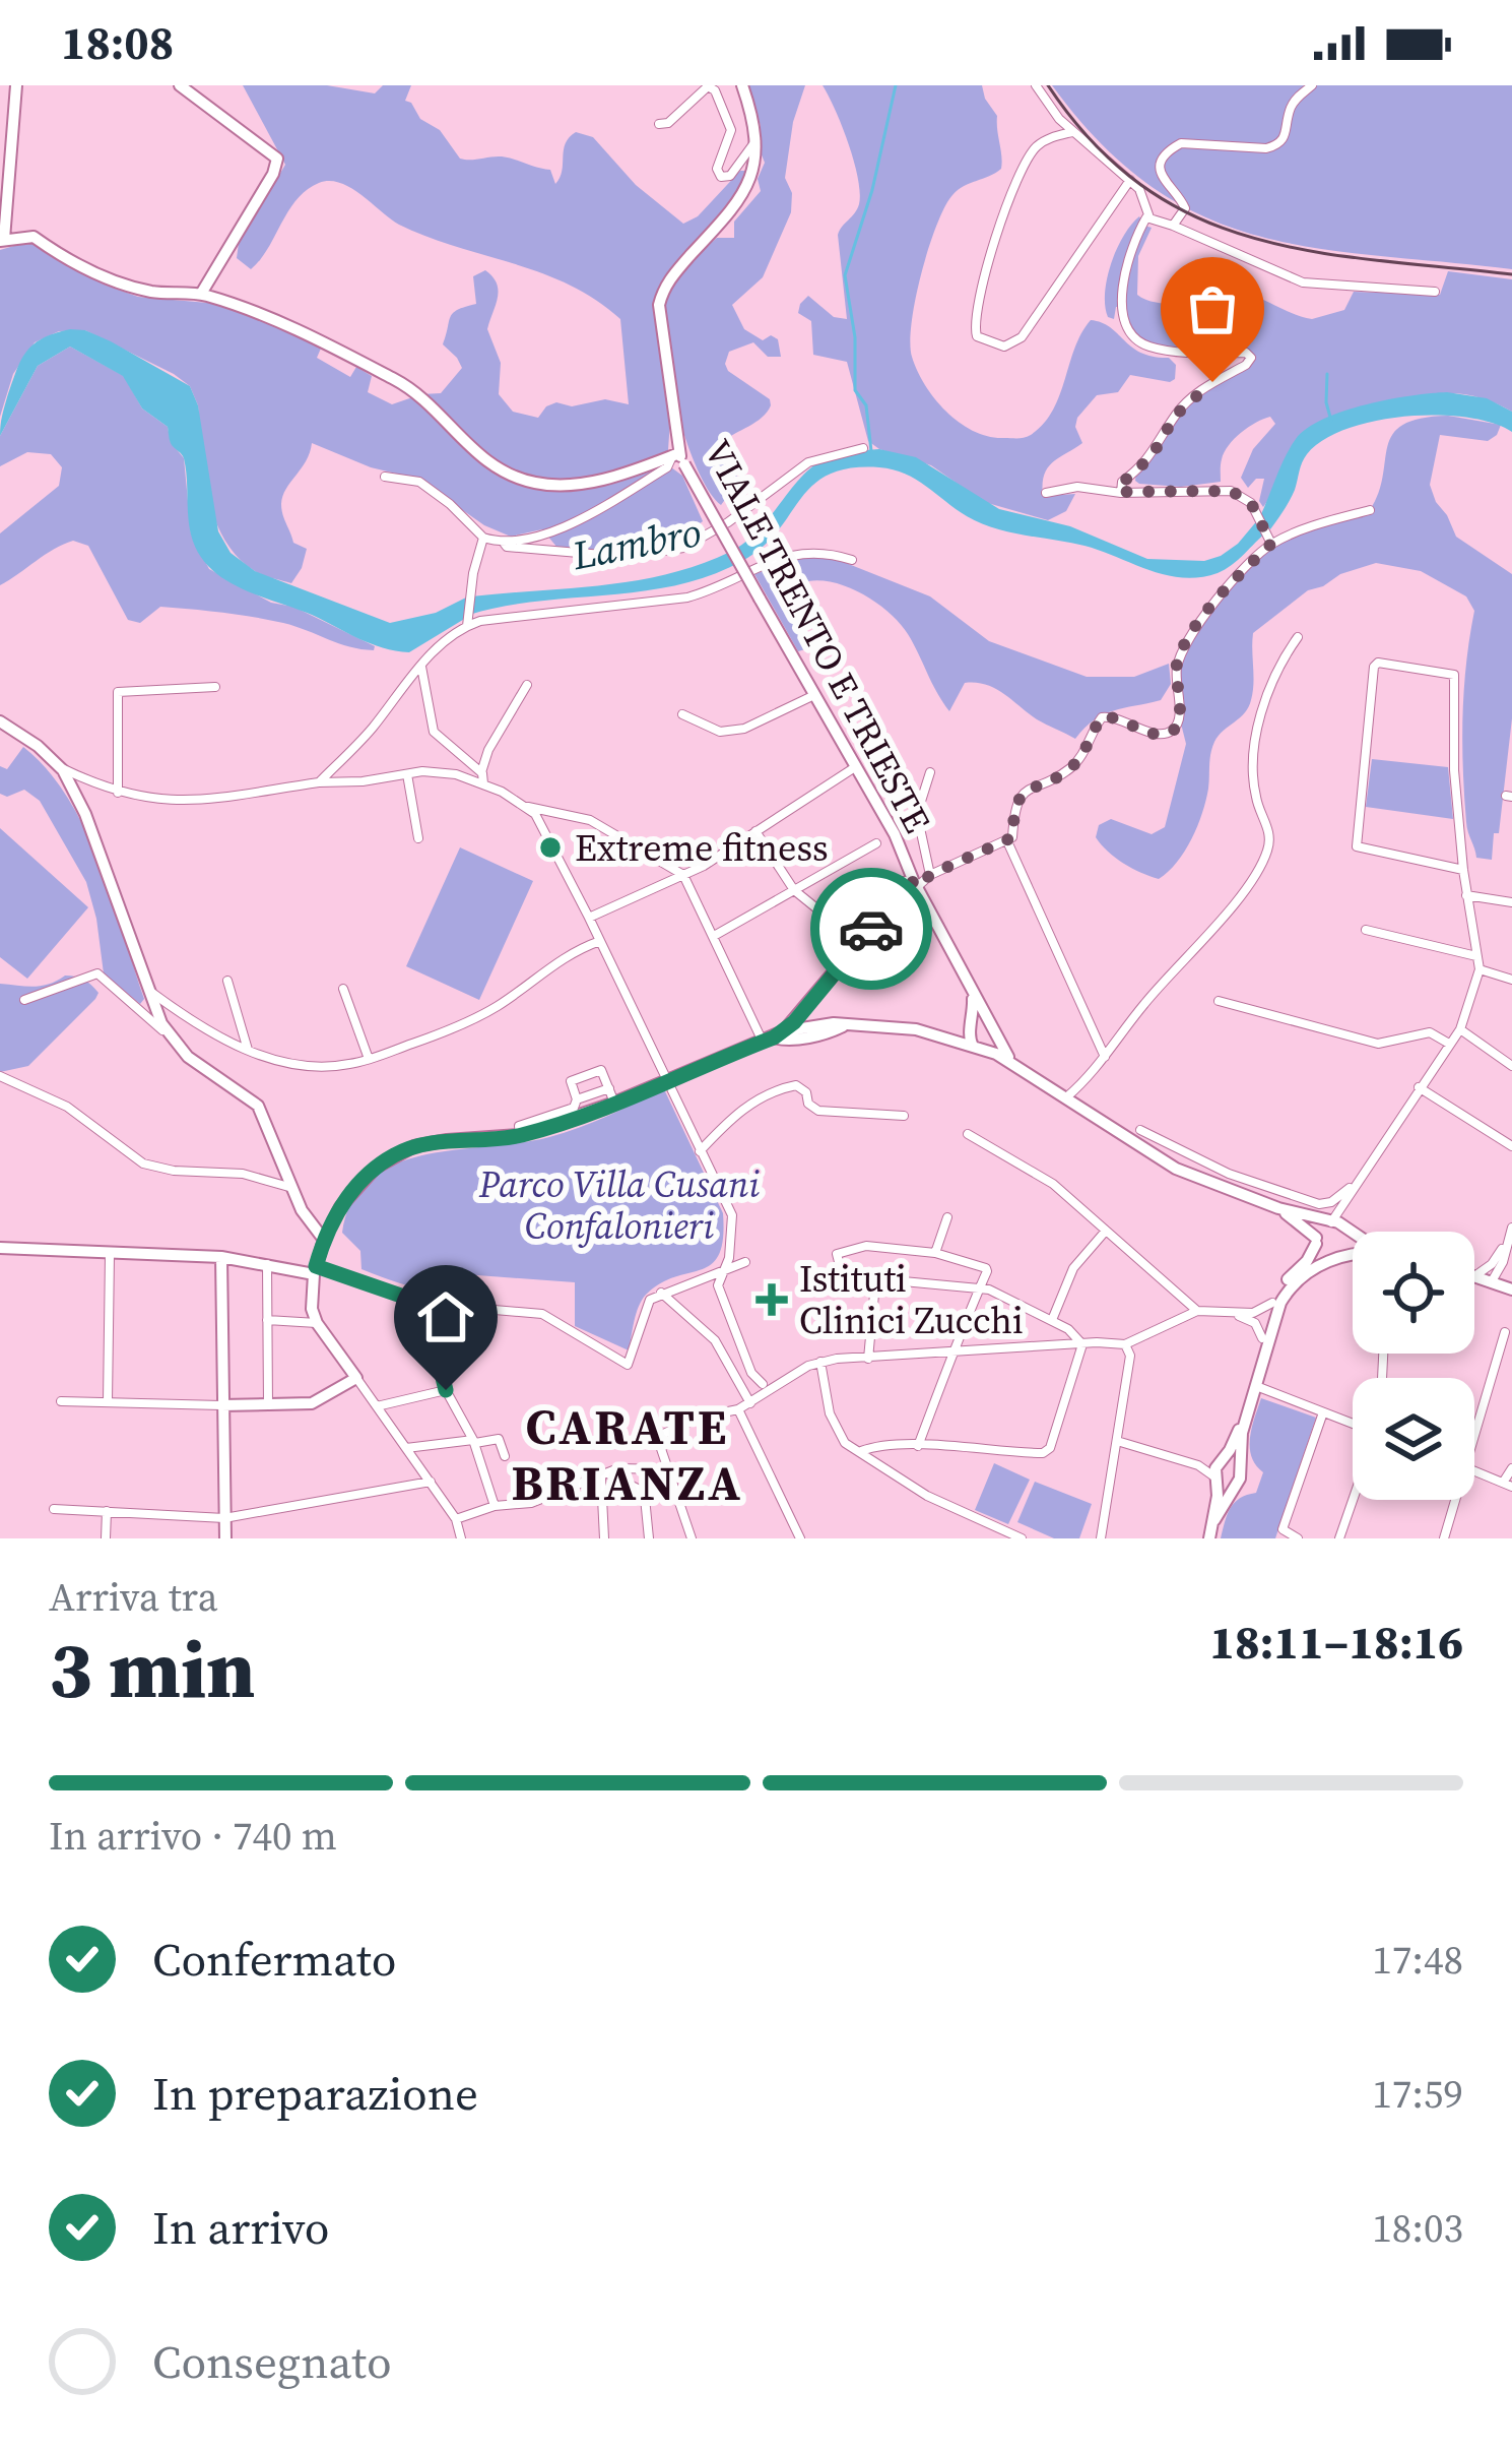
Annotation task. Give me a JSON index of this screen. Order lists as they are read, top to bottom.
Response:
{
  "streets": {
    "main road": ["VIALE TRENTO E TRIESTE"]
  },
  "districts": ["CARATE BRIANZA"],
  "water": ["Lambro"],
  "parks": ["Parco Villa Cusani Confalonieri"],
  "places": {
    "other": ["Extreme fitness"],
    "health": ["Istituti Clinici Zucchi"]
  },
  "page": {
    "status": "18:08",
    "heading": ["3 min", "Arriva tra", "18:11–18:16"],
    "bar": "In arrivo · 740 m",
    "list": [
      ["Confermato", "17:48"],
      ["In preparazione", "17:59"],
      ["In arrivo", "18:03"],
      "Consegnato"
    ]
  }
}
